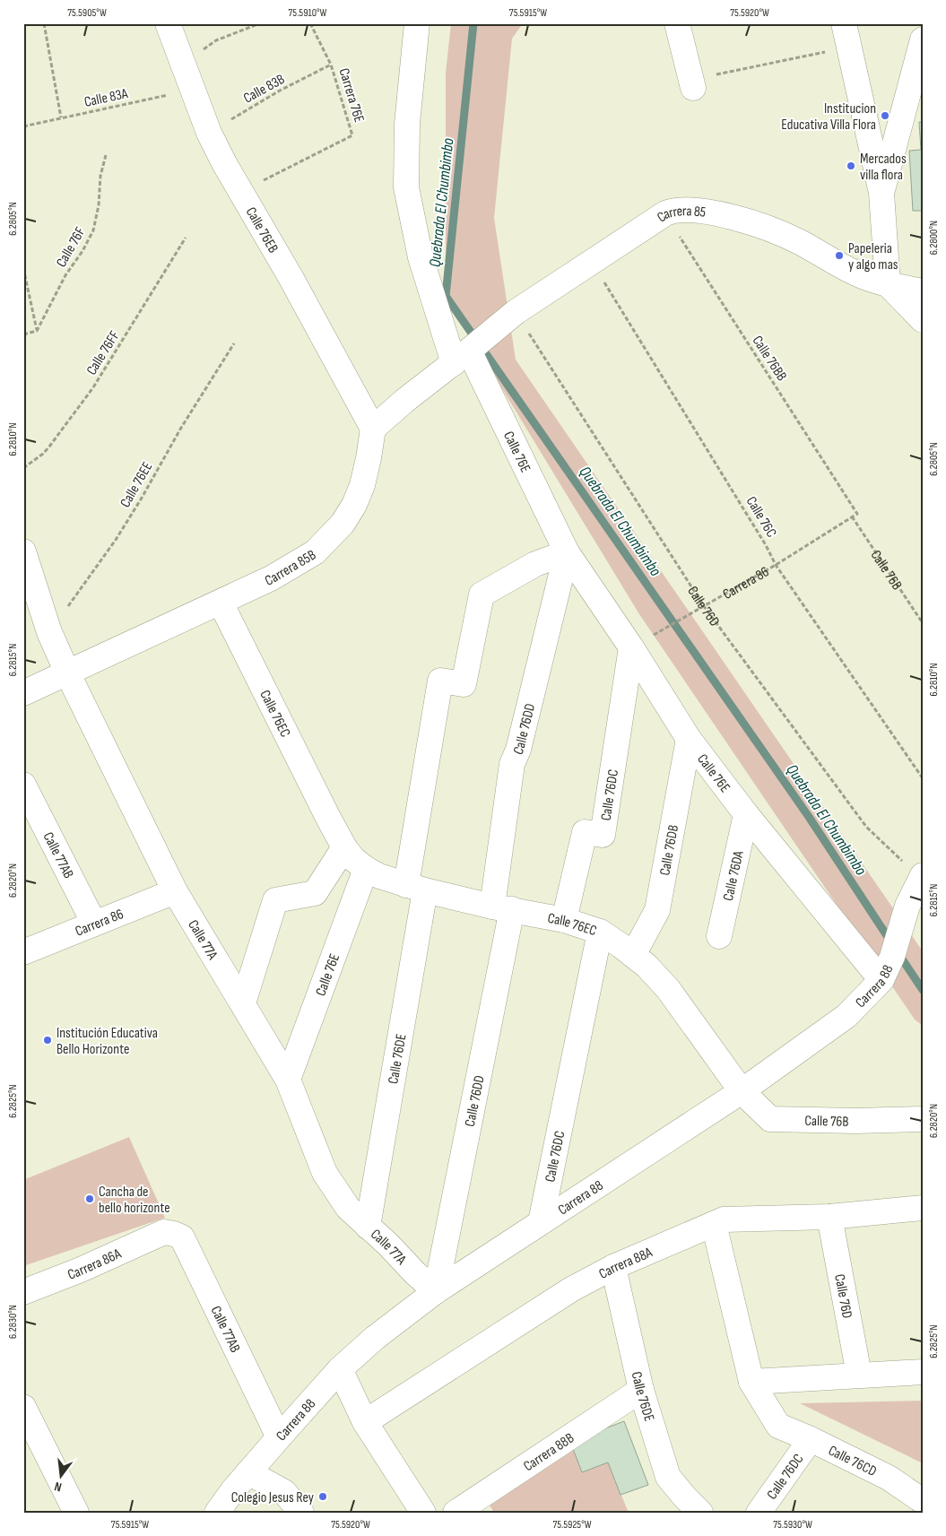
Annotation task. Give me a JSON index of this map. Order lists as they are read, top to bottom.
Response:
{
  "streets": {
    "street": [
      "Carrera 85",
      "Calle 76EB",
      "Calle 76E",
      "Carrera 85B",
      "Calle 76B",
      "Carrera 86",
      "Calle 76D",
      "Calle 76EC",
      "Calle 76DD",
      "Calle 76DC",
      "Calle 76DB",
      "Calle 77AB",
      "Calle 76DA",
      "Calle 77A",
      "Carrera 88",
      "Calle 76DE",
      "Carrera 88A",
      "Carrera 86A",
      "Carrera 88B",
      "Calle 76CD"
    ],
    "path": [
      "Calle 83B",
      "Carrera 76E",
      "Calle 83A",
      "Calle 76F",
      "Calle 76FF",
      "Calle 76BB",
      "Calle 76EE",
      "Calle 76C"
    ]
  },
  "crossings": [
    ["Calle 83B", "Carrera 76E"],
    ["Calle 83B", "Calle 76EB"],
    ["Carrera 76E", "Calle 76EB"],
    ["Calle 83A", "Calle 76EB"],
    ["Carrera 85", "Calle 76BB"],
    ["Carrera 85", "Calle 76E"],
    ["Carrera 85", "Calle 76C"],
    ["Carrera 85", "Calle 76D"],
    ["Calle 76EB", "Carrera 85B"],
    ["Calle 76BB", "Carrera 86"],
    ["Calle 76E", "Carrera 86"],
    ["Calle 76E", "Calle 76EC"],
    ["Calle 76E", "Calle 76DD"],
    ["Calle 76E", "Calle 76DC"],
    ["Calle 76E", "Calle 76DB"],
    ["Calle 76E", "Calle 76DA"],
    ["Calle 76E", "Calle 77A"],
    ["Calle 76E", "Carrera 88"],
    ["Calle 76EE", "Calle 77A"],
    ["Calle 76C", "Carrera 86"],
    ["Carrera 85B", "Calle 76EC"],
    ["Carrera 85B", "Calle 77A"],
    ["Calle 76B", "Carrera 86"],
    ["Calle 76B", "Calle 76EC"],
    ["Calle 76B", "Carrera 88"],
    ["Carrera 86", "Calle 76D"],
    ["Carrera 86", "Calle 76DC"],
    ["Carrera 86", "Calle 77AB"],
    ["Carrera 86", "Calle 77A"],
    ["Calle 76D", "Carrera 88"],
    ["Calle 76D", "Carrera 88A"],
    ["Calle 76EC", "Calle 76DD"],
    ["Calle 76EC", "Calle 76DC"],
    ["Calle 76EC", "Calle 76DB"],
    ["Calle 76EC", "Carrera 88"],
    ["Calle 76EC", "Calle 76DE"],
    ["Calle 76DD", "Calle 77A"],
    ["Calle 76DD", "Carrera 88"],
    ["Calle 76DC", "Carrera 88"],
    ["Calle 76DC", "Calle 76CD"],
    ["Calle 77AB", "Carrera 88"],
    ["Calle 77AB", "Carrera 86A"],
    ["Calle 77A", "Carrera 88"],
    ["Calle 77A", "Calle 76DE"],
    ["Calle 76DE", "Carrera 88A"],
    ["Calle 76DE", "Carrera 88B"]
  ],
  "water": ["Quebrada El Chumbimbo"],
  "places": [
    "Institucion Educativa Villa Flora",
    "Mercados villa flora",
    "Papeleria y algo mas",
    "Institución Educativa Bello Horizonte",
    "Cancha de bello horizonte",
    "Colegio Jesus Rey"
  ],
  "north": "bottom",
  "coordinates": [
    "75.5905°W",
    "75.5910°W",
    "75.5915°W",
    "75.5920°W",
    "6.2805°N",
    "6.2800°N",
    "6.2810°N",
    "6.2815°N",
    "6.2820°N",
    "6.2825°N",
    "6.2830°N",
    "75.5925°W",
    "75.5930°W"
  ]
}
